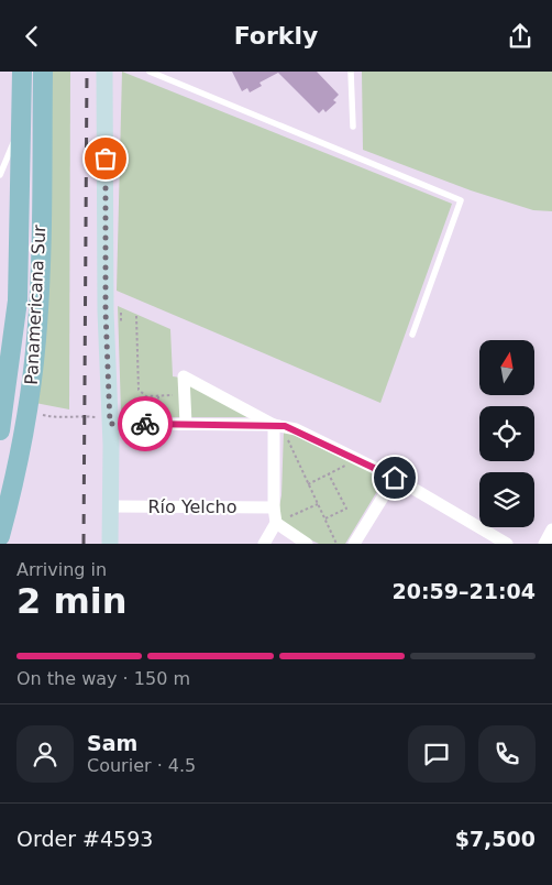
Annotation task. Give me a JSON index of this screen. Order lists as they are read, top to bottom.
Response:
{
  "streets": {
    "main road": ["Panamericana Sur"],
    "street": ["Río Yelcho"]
  },
  "north": "top",
  "page": {
    "header": "Forkly",
    "heading": ["2 min", "Arriving in", "20:59–21:04"],
    "panel": [
      "Sam",
      "Courier · 4.5",
      "Order #4593",
      "$7,500"
    ],
    "bar": "On the way · 150 m"
  }
}
